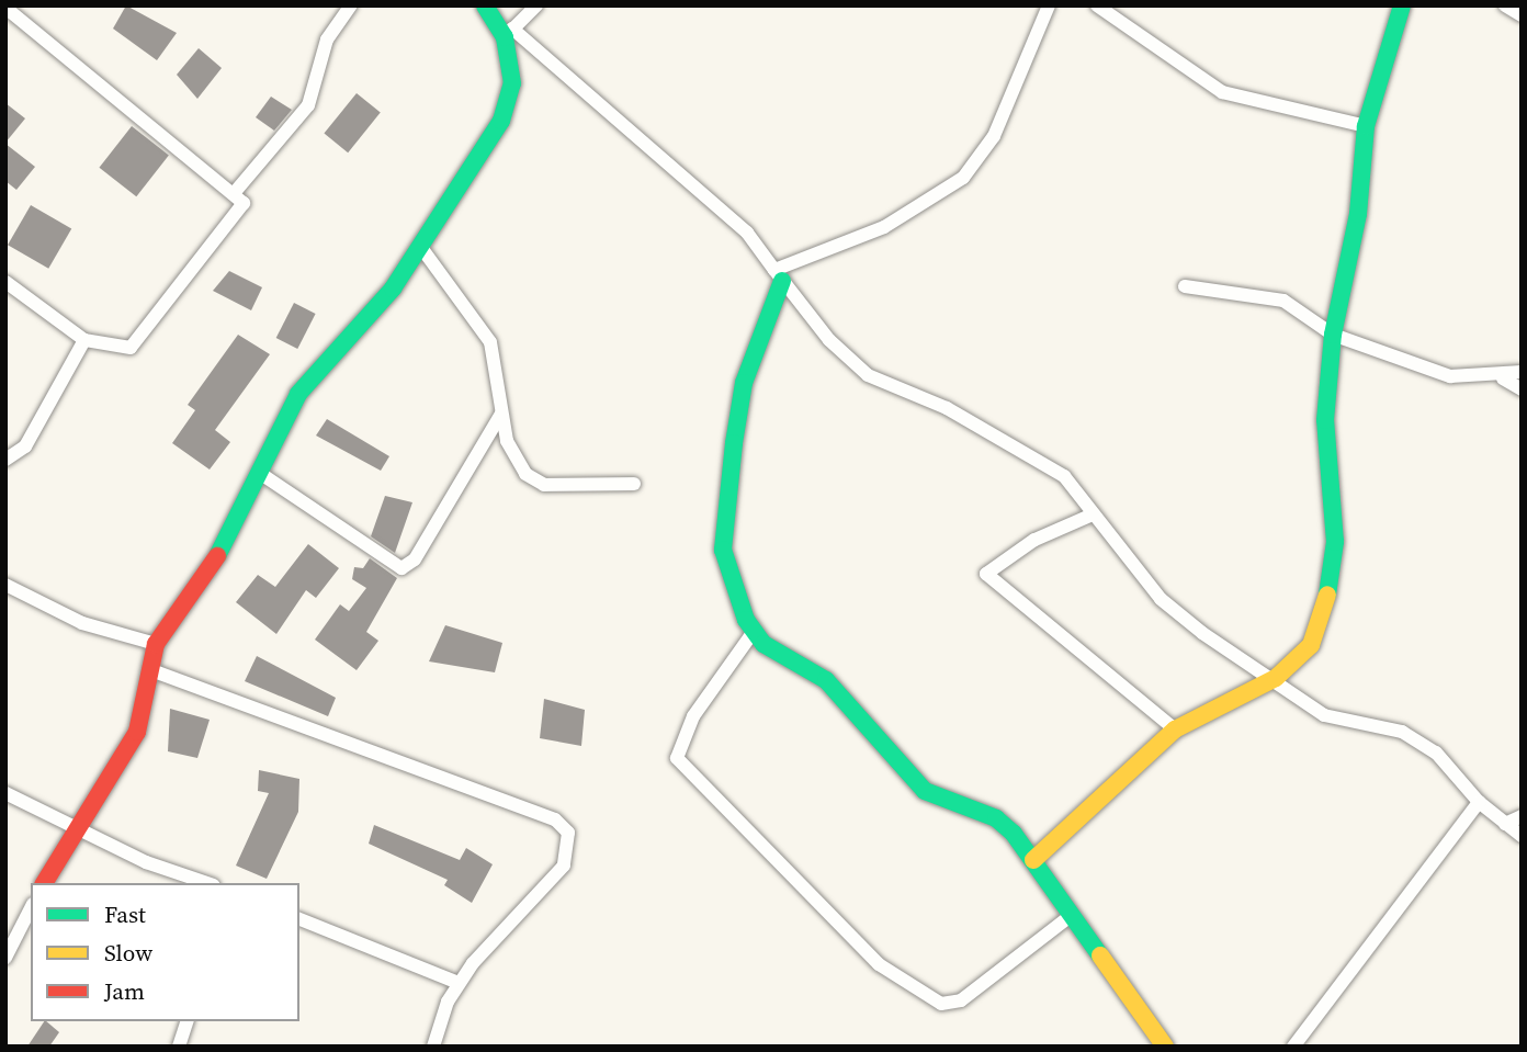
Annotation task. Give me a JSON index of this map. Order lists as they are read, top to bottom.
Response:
{
  "legend": ["Fast", "Slow", "Jam"]
}
